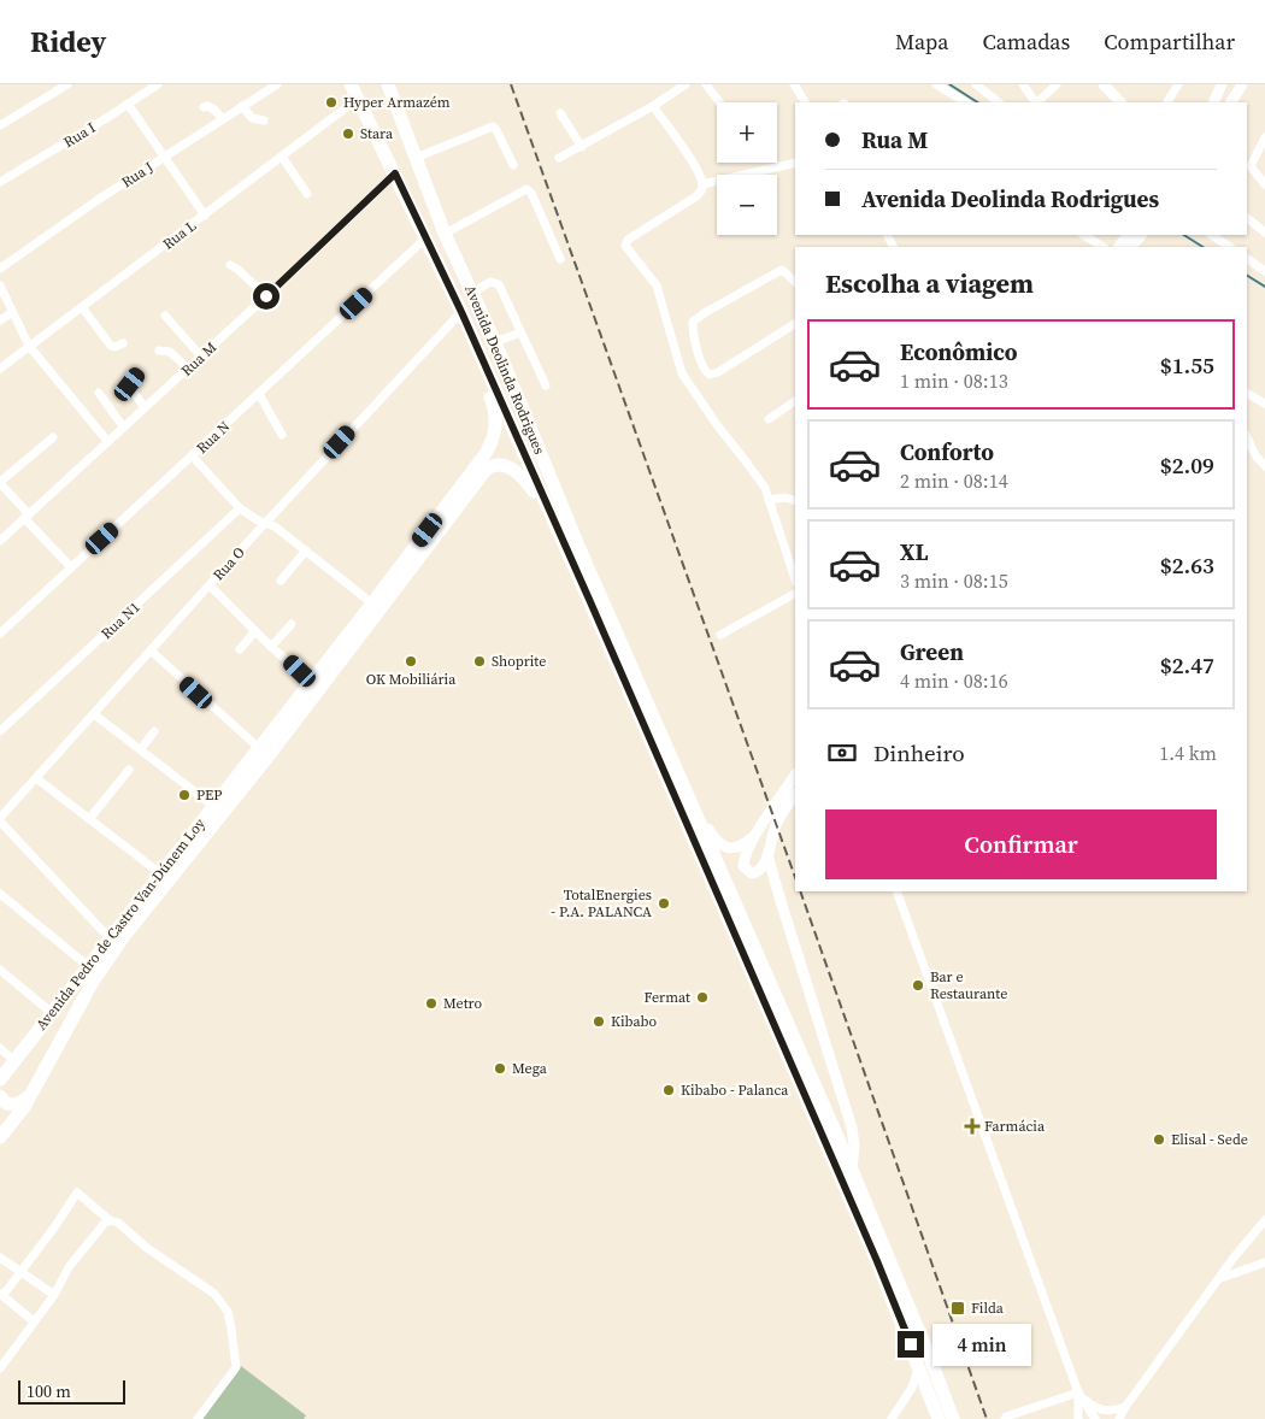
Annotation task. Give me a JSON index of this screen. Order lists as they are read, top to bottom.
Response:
{
  "streets": {
    "highway": ["Avenida Deolinda Rodrigues", "Avenida Pedro de Castro Van-Dúnem Loy"],
    "street": [
      "Rua I",
      "Rua J",
      "Rua L",
      "Rua M",
      "Rua N",
      "Rua O",
      "Rua N1"
    ]
  },
  "crossings": [
    ["Rua L", "Avenida Deolinda Rodrigues"],
    ["Rua M", "Avenida Deolinda Rodrigues"],
    ["Avenida Deolinda Rodrigues", "Rua N"],
    ["Avenida Deolinda Rodrigues", "Rua O"],
    ["Avenida Deolinda Rodrigues", "Avenida Pedro de Castro Van-Dúnem Loy"]
  ],
  "places": {
    "other": [
      "Hyper Armazém",
      "Stara",
      "OK Mobiliária",
      "Shoprite",
      "PEP",
      "TotalEnergies - P.A. PALANCA",
      "Bar e Restaurante",
      "Fermat",
      "Metro",
      "Kibabo",
      "Mega",
      "Kibabo - Palanca",
      "Elisal - Sede"
    ],
    "health": ["Farmácia"],
    "transit": ["Filda"]
  },
  "scale_bar": "100 m",
  "page": {
    "header": "Ridey",
    "nav": ["Mapa", "Camadas", "Compartilhar"],
    "map_buttons": ["+", "−"],
    "banner": ["Rua M", "Avenida Deolinda Rodrigues"],
    "heading": "Escolha a viagem",
    "list": [
      {
        "name": "Econômico",
        "note": "1 min · 08:13",
        "value": "$1.55"
      },
      {
        "name": "Conforto",
        "note": "2 min · 08:14",
        "value": "$2.09"
      },
      {
        "name": "XL",
        "note": "3 min · 08:15",
        "value": "$2.63"
      },
      {
        "name": "Green",
        "note": "4 min · 08:16",
        "value": "$2.47"
      }
    ],
    "pay": ["Dinheiro", "1.4 km"],
    "buttons": "Confirmar",
    "bubble": "4 min",
    "scale": "100 m"
  }
}
